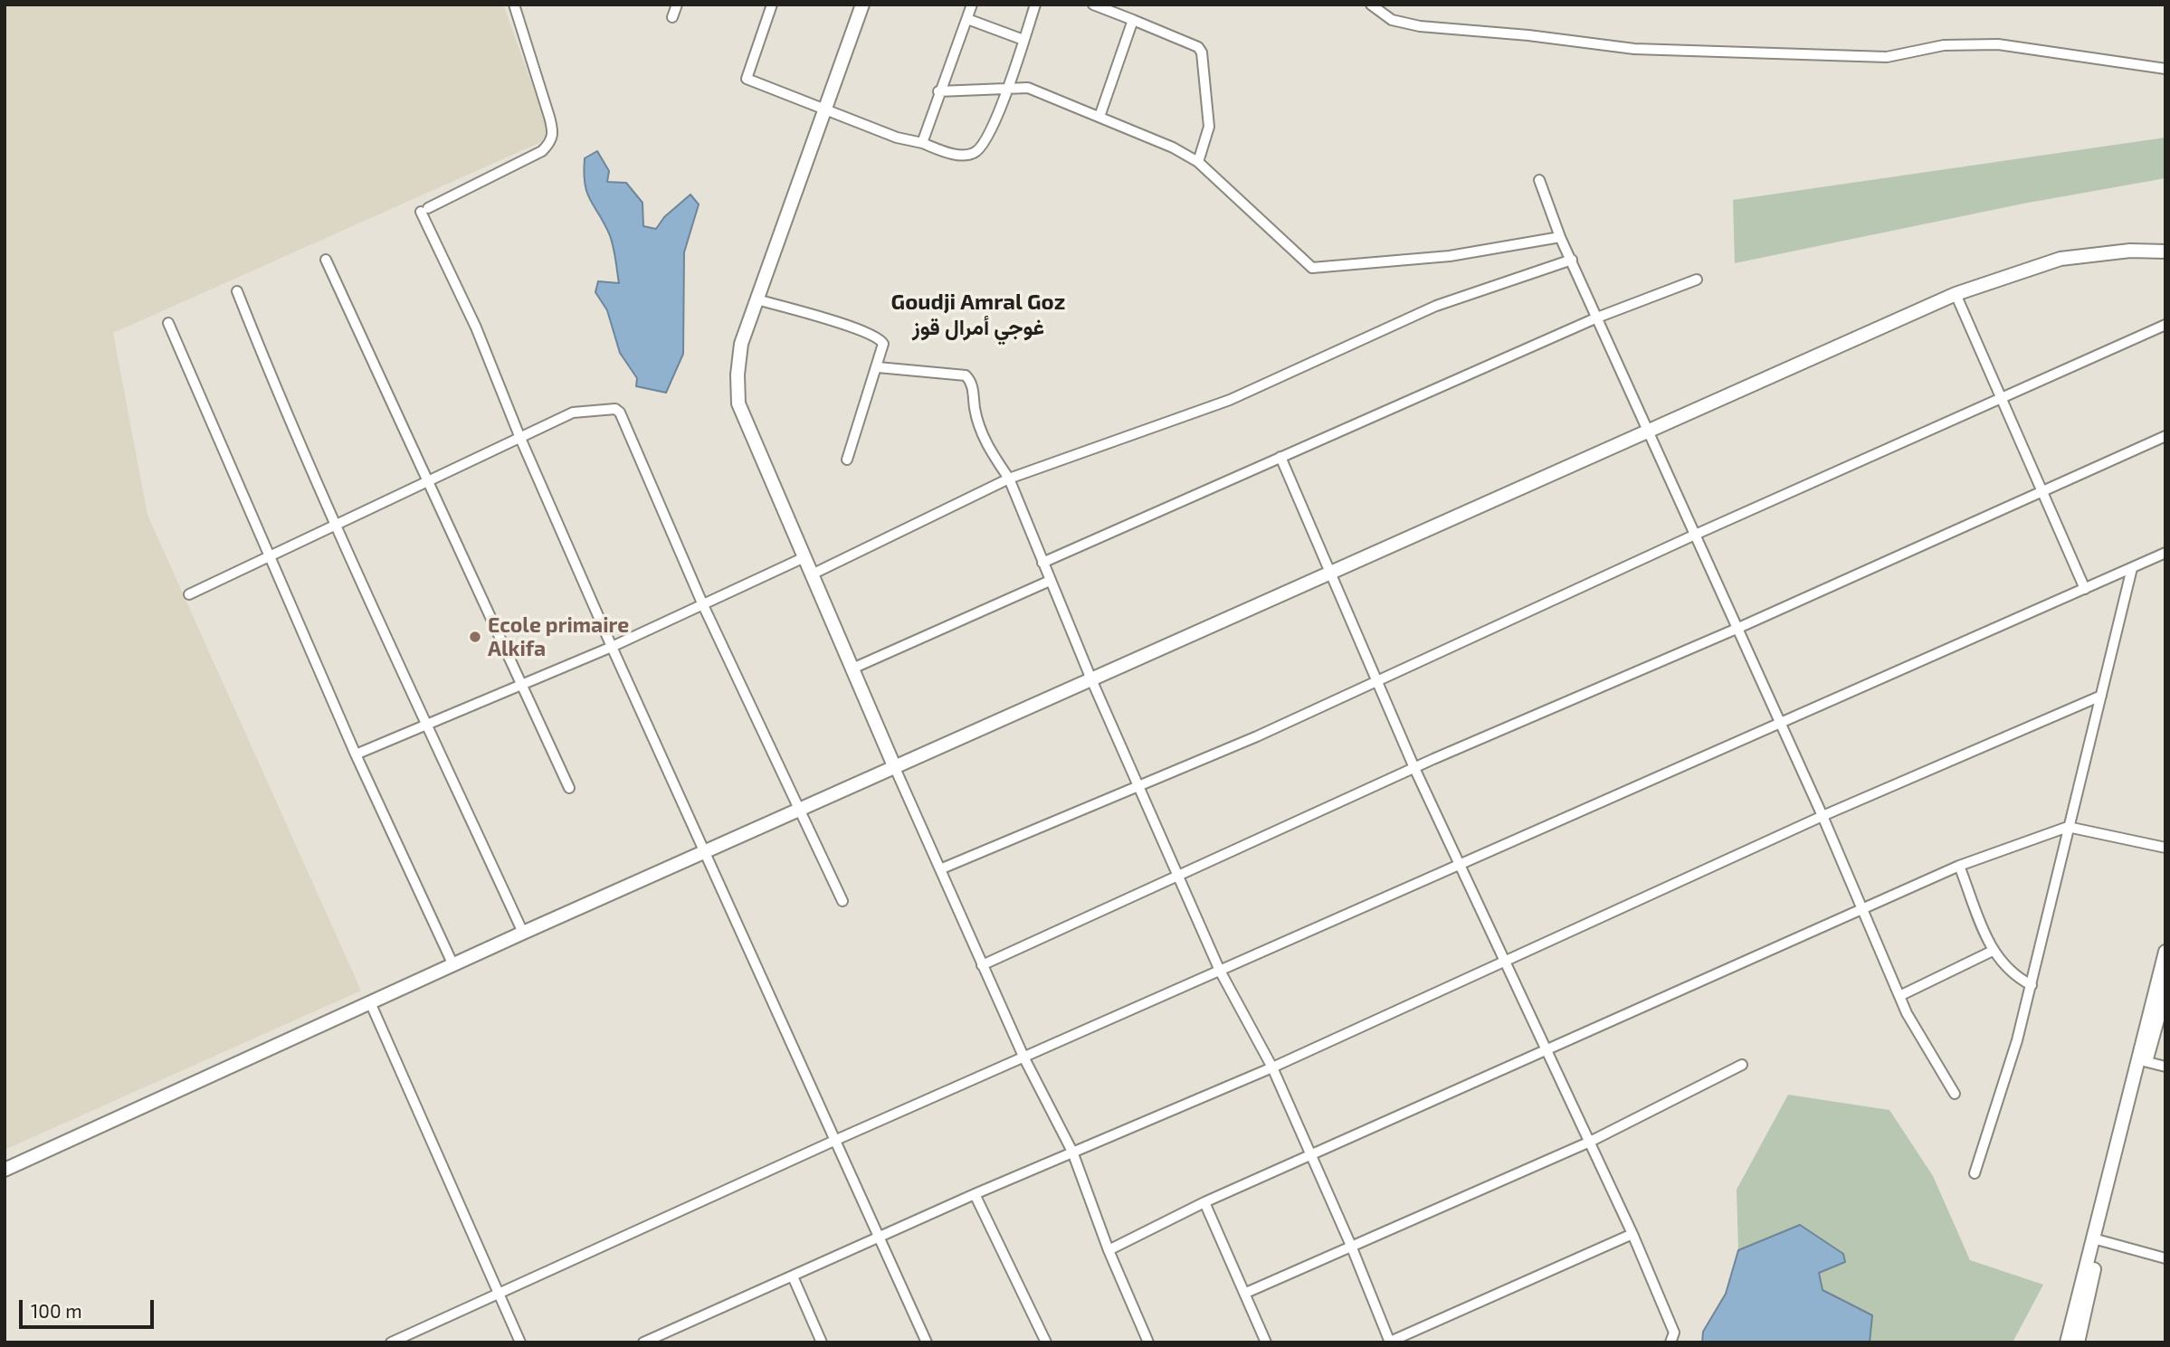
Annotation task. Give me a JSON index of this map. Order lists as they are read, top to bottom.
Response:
{
  "districts": ["Goudji Amral Goz غوجي أمرال قوز"],
  "places": ["Ecole primaire Alkifa"],
  "scale_bar": "100 m"
}
